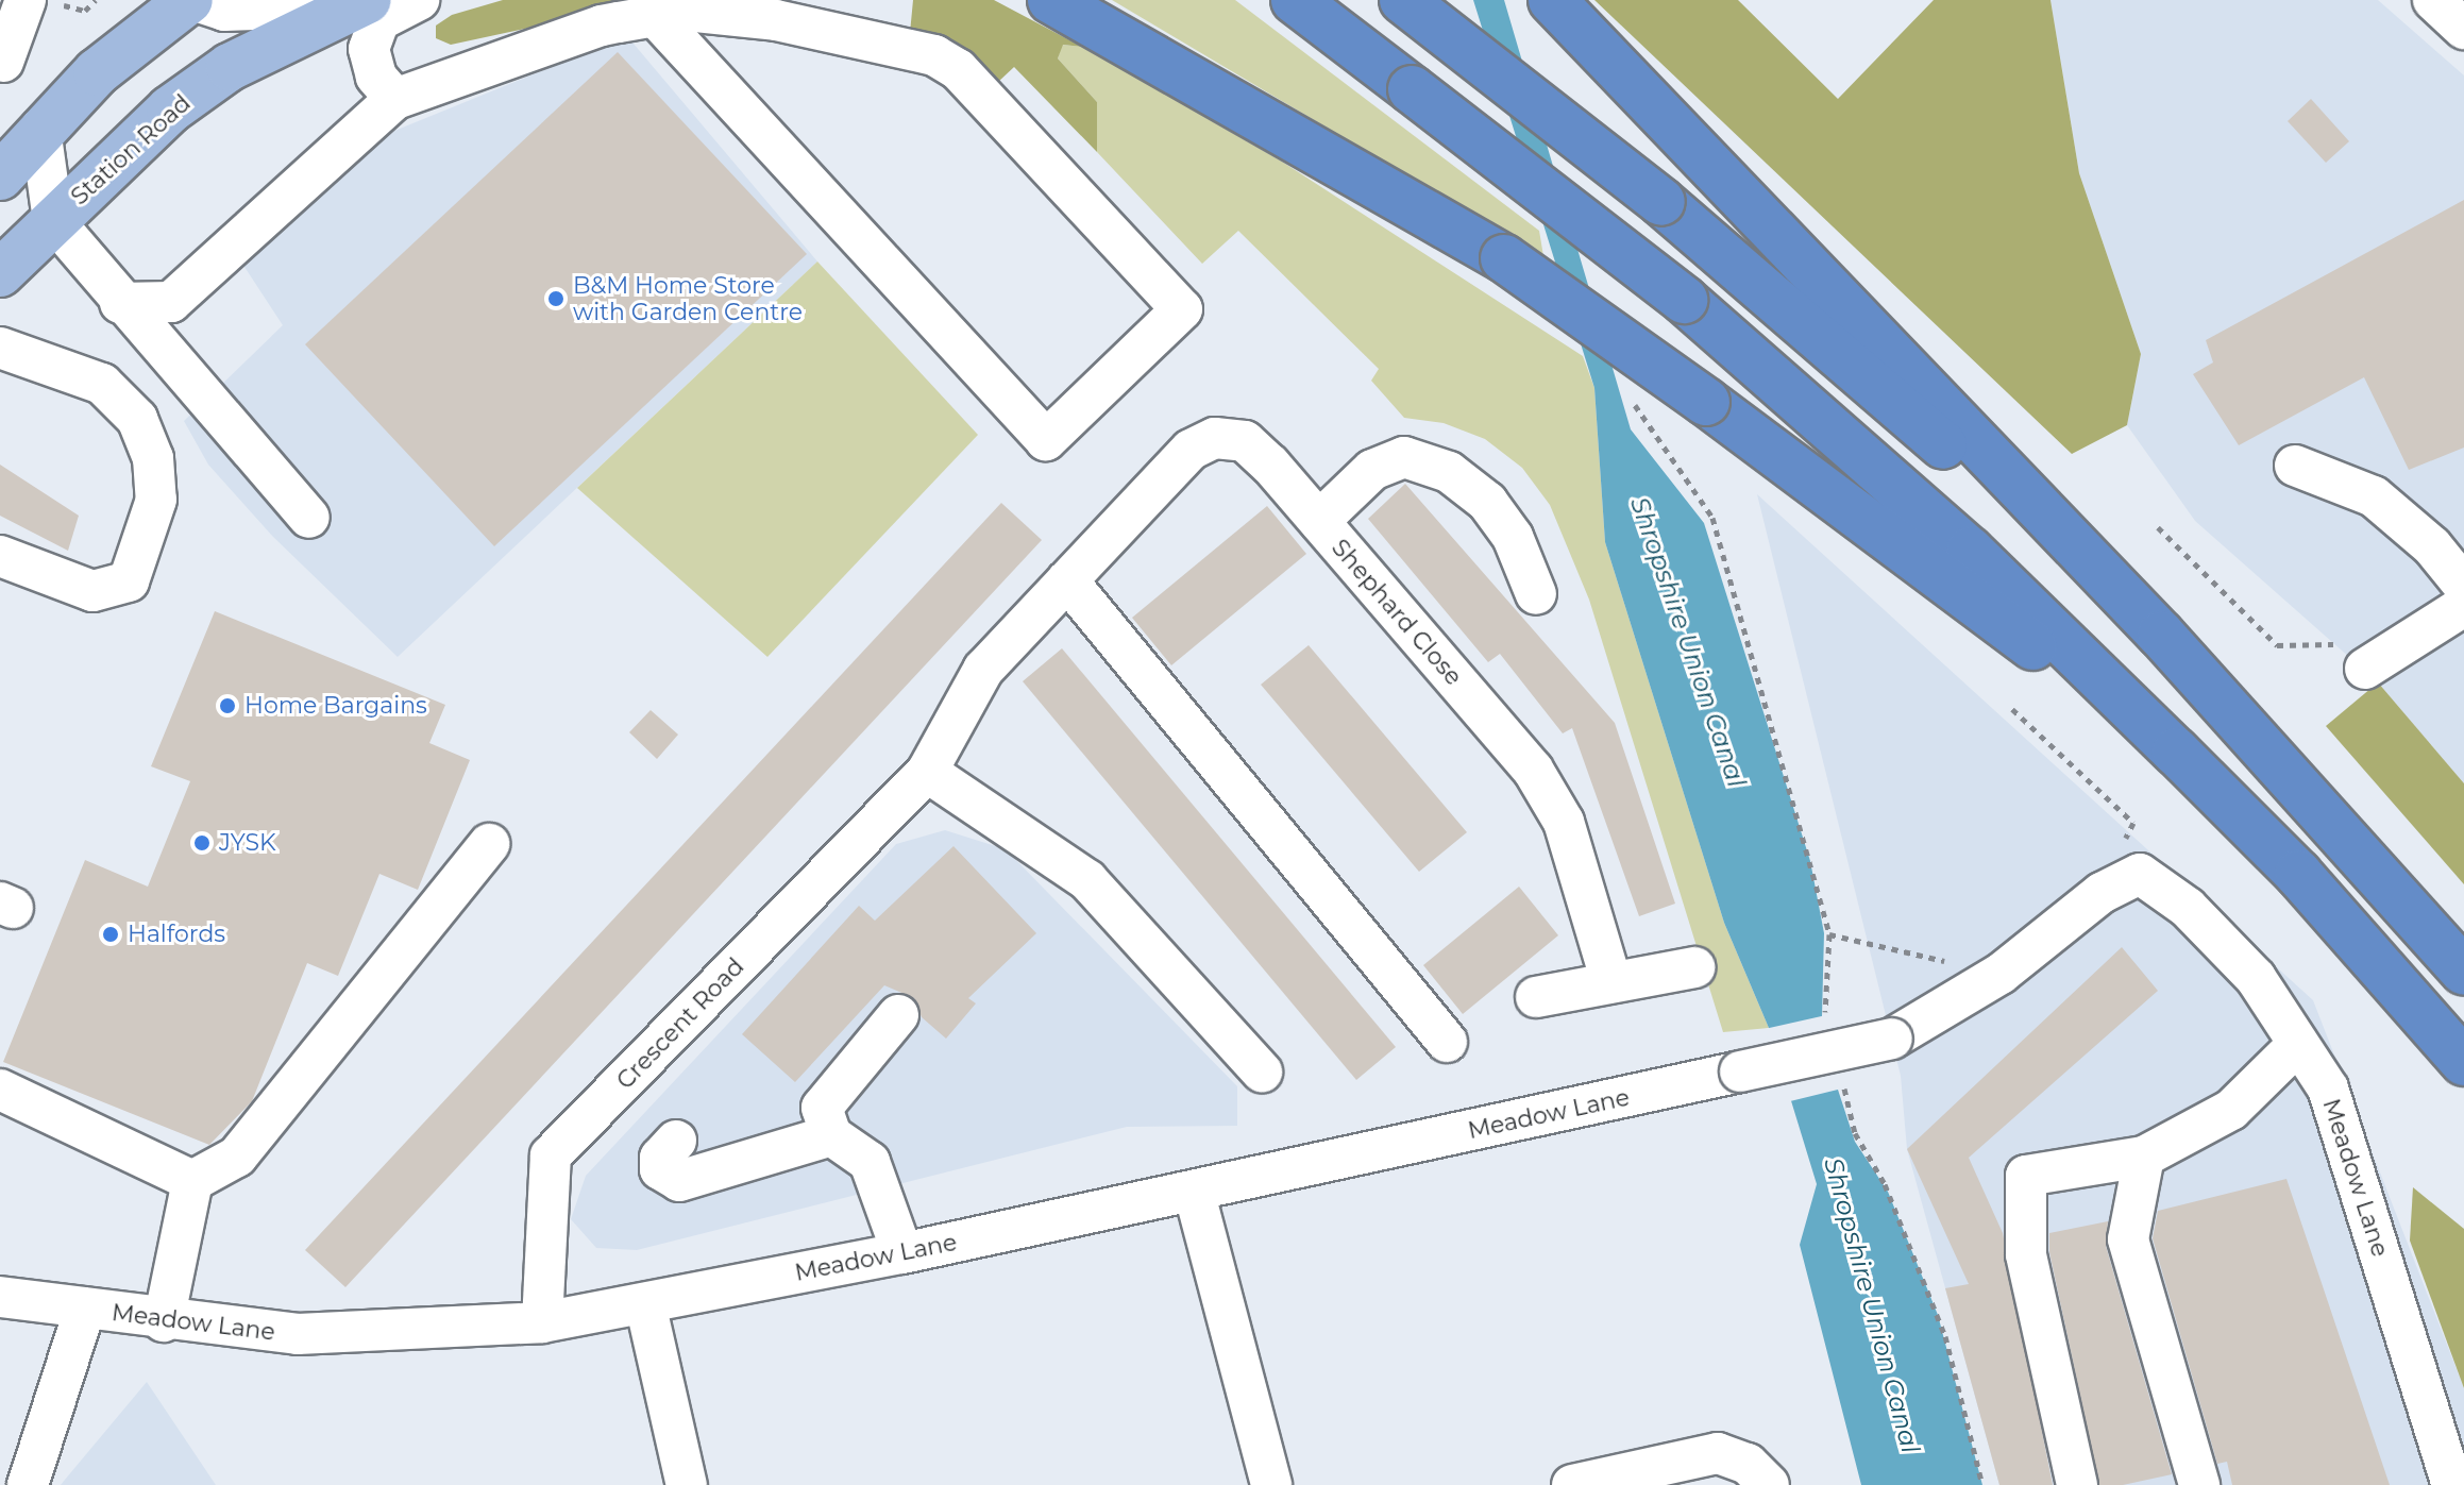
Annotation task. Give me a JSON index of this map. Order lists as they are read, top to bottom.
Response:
{
  "streets": {
    "main road": ["Station Road"],
    "street": ["Shephard Close", "Crescent Road", "Meadow Lane"]
  },
  "crossings": [
    ["Shephard Close", "Crescent Road"],
    ["Crescent Road", "Meadow Lane"]
  ],
  "water": ["Shropshire Union Canal"],
  "places": [
    "B&M Home Store with Garden Centre",
    "Home Bargains",
    "JYSK",
    "Halfords"
  ]
}
